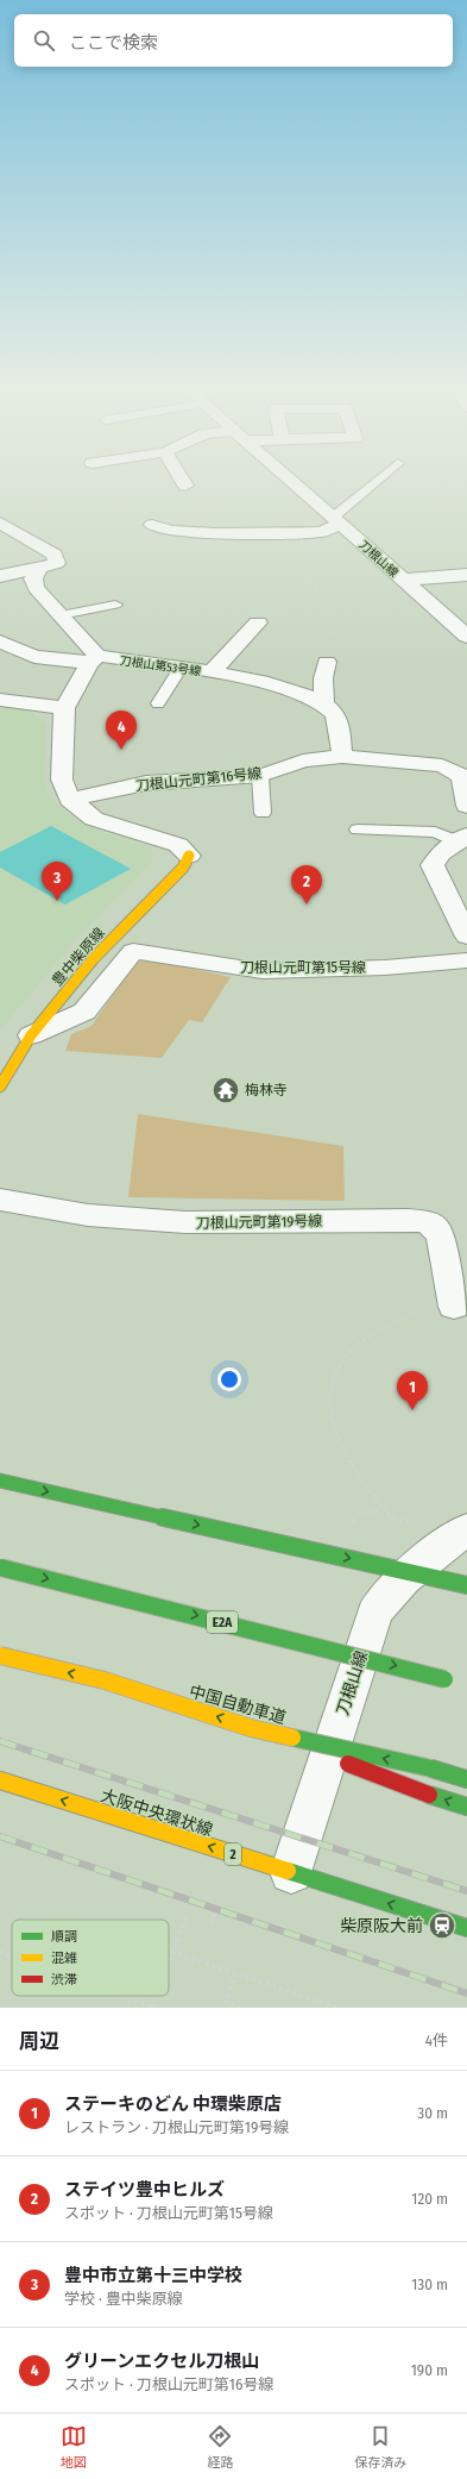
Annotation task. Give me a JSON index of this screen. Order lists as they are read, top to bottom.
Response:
{
  "streets": {
    "main road": [
      "豊中柴原線",
      "E2A",
      "中国自動車道",
      "大阪中央環状線",
      "2"
    ],
    "street": [
      "刀根山線",
      "刀根山第53号線",
      "刀根山元町第16号線",
      "刀根山元町第15号線",
      "刀根山元町第19号線"
    ]
  },
  "crossings": [
    ["刀根山線", "大阪中央環状線"],
    ["豊中柴原線", "刀根山元町第15号線"]
  ],
  "one_way": ["大阪中央環状線"],
  "places": {
    "temple": ["梅林寺"],
    "station": ["柴原阪大前"]
  },
  "legend": ["順調", "混雑", "渋滞"],
  "page": {
    "search": "ここで検索",
    "pins": [
      "4",
      "3",
      "2",
      "1"
    ],
    "heading": ["周辺", "4件"],
    "list": [
      {
        "mark": "1",
        "name": "ステーキのどん 中環柴原店",
        "note": "レストラン · 刀根山元町第19号線",
        "value": "30 m"
      },
      {
        "mark": "2",
        "name": "ステイツ豊中ヒルズ",
        "note": "スポット · 刀根山元町第15号線",
        "value": "120 m"
      },
      {
        "mark": "3",
        "name": "豊中市立第十三中学校",
        "note": "学校 · 豊中柴原線",
        "value": "130 m"
      },
      {
        "mark": "4",
        "name": "グリーンエクセル刀根山",
        "note": "スポット · 刀根山元町第16号線",
        "value": "190 m"
      }
    ],
    "nav": ["地図", "経路", "保存済み"]
  }
}
